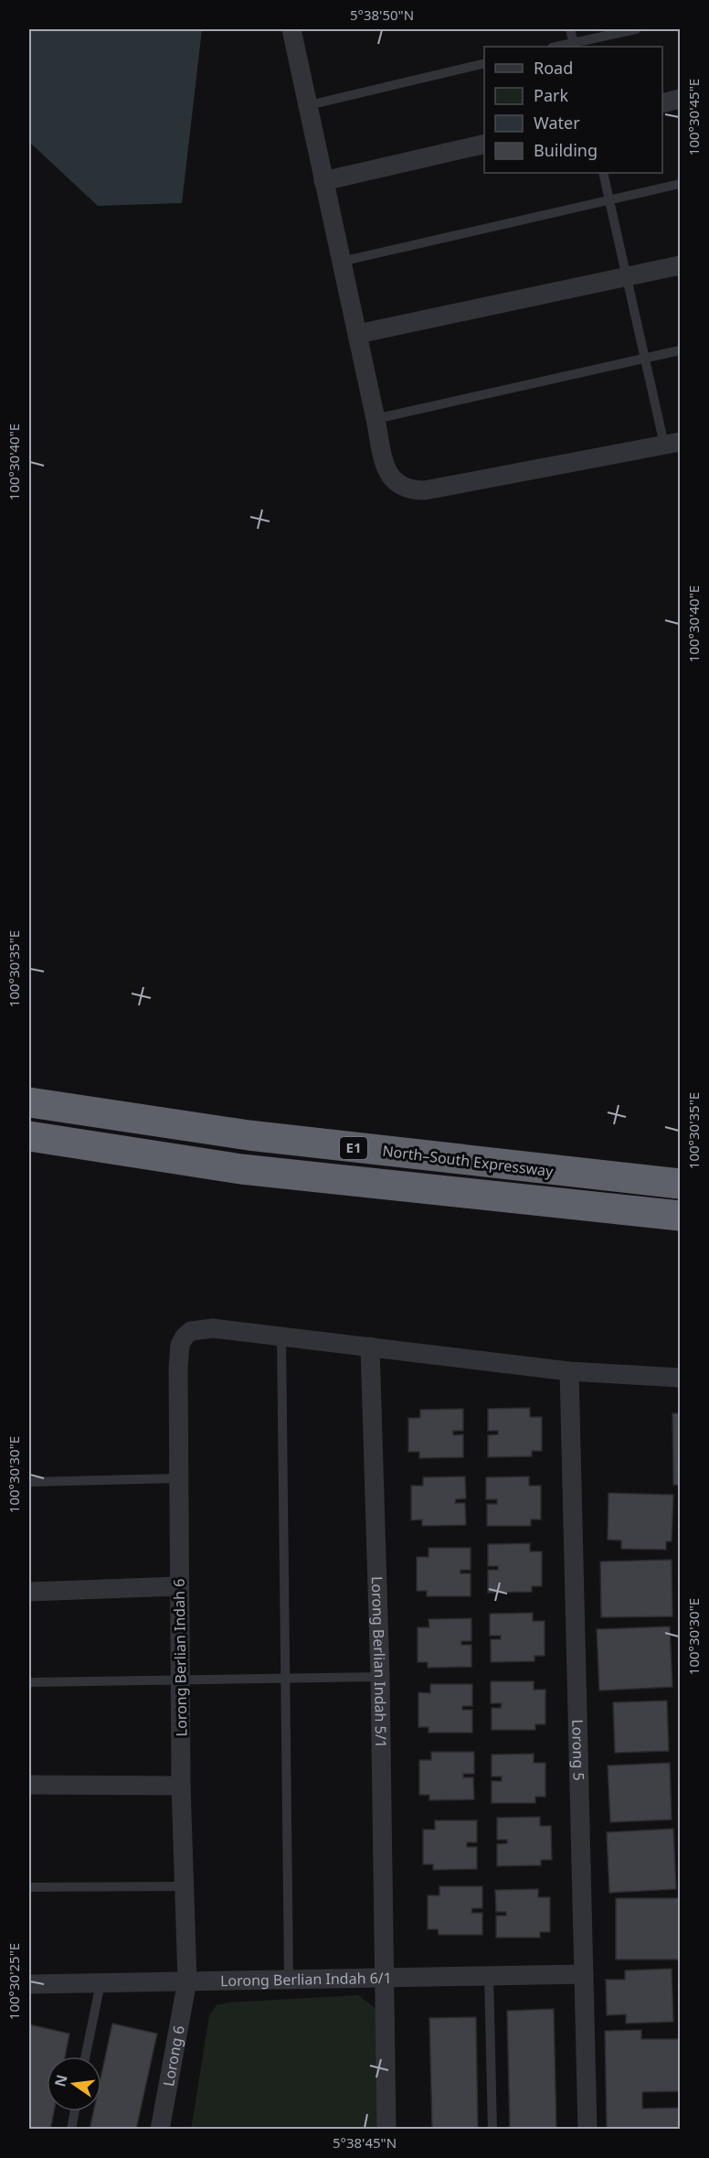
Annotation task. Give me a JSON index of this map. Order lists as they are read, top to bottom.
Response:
{
  "streets": {
    "highway": ["E1", "North–South Expressway"],
    "street": [
      "Lorong Berlian Indah 6",
      "Lorong Berlian Indah 5/1",
      "Lorong 5",
      "Lorong Berlian Indah 6/1",
      "Lorong 6"
    ]
  },
  "crossings": [
    ["Lorong Berlian Indah 6", "Lorong Berlian Indah 6/1"],
    ["Lorong Berlian Indah 6", "Lorong 6"],
    ["Lorong Berlian Indah 5/1", "Lorong Berlian Indah 6/1"],
    ["Lorong 5", "Lorong Berlian Indah 6/1"],
    ["Lorong Berlian Indah 6/1", "Lorong 6"]
  ],
  "legend": [
    "Road",
    "Park",
    "Water",
    "Building"
  ],
  "north": "left",
  "coordinates": [
    "5°38'50\"N",
    "100°30'45\"E",
    "100°30'40\"E",
    "100°30'35\"E",
    "100°30'30\"E",
    "100°30'25\"E",
    "5°38'45\"N"
  ]
}
